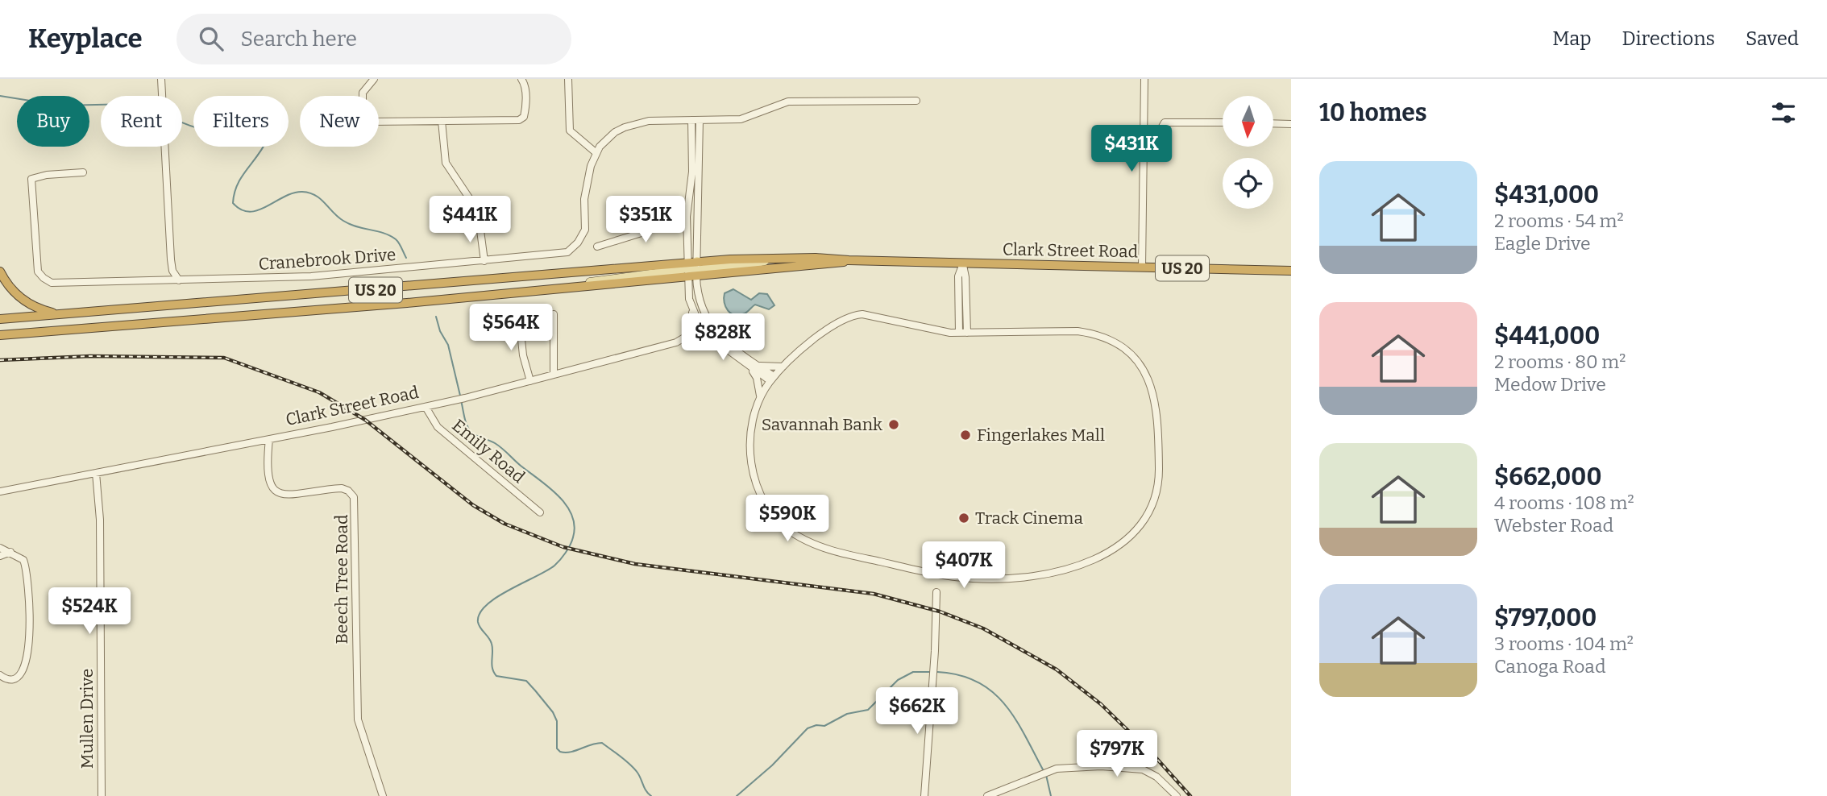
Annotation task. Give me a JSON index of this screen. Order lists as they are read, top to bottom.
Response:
{
  "streets": {
    "highway": ["Clark Street Road", "US 20"],
    "street": [
      "Cranebrook Drive",
      "Emily Road",
      "Beech Tree Road",
      "Mullen Drive"
    ]
  },
  "crossings": [
    ["Clark Street Road", "US 20"],
    ["Clark Street Road", "Emily Road"],
    ["Clark Street Road", "Beech Tree Road"],
    ["Clark Street Road", "Mullen Drive"]
  ],
  "places": ["Savannah Bank", "Fingerlakes Mall", "Track Cinema"],
  "north": "bottom",
  "page": {
    "header": "Keyplace",
    "search": "Search here",
    "nav": ["Map", "Directions", "Saved"],
    "heading": "10 homes",
    "chip": [
      "Buy",
      "Rent",
      "Filters",
      "New"
    ],
    "price": [
      "$431K",
      "$441K",
      "$351K",
      "$564K",
      "$828K",
      "$590K",
      "$407K",
      "$524K",
      "$662K",
      "$797K"
    ],
    "list": [
      {
        "name": "$431,000",
        "note": "2 rooms · 54 m² · Eagle Drive"
      },
      {
        "name": "$441,000",
        "note": "2 rooms · 80 m² · Medow Drive"
      },
      {
        "name": "$662,000",
        "note": "4 rooms · 108 m² · Webster Road"
      },
      {
        "name": "$797,000",
        "note": "3 rooms · 104 m² · Canoga Road"
      }
    ]
  }
}
